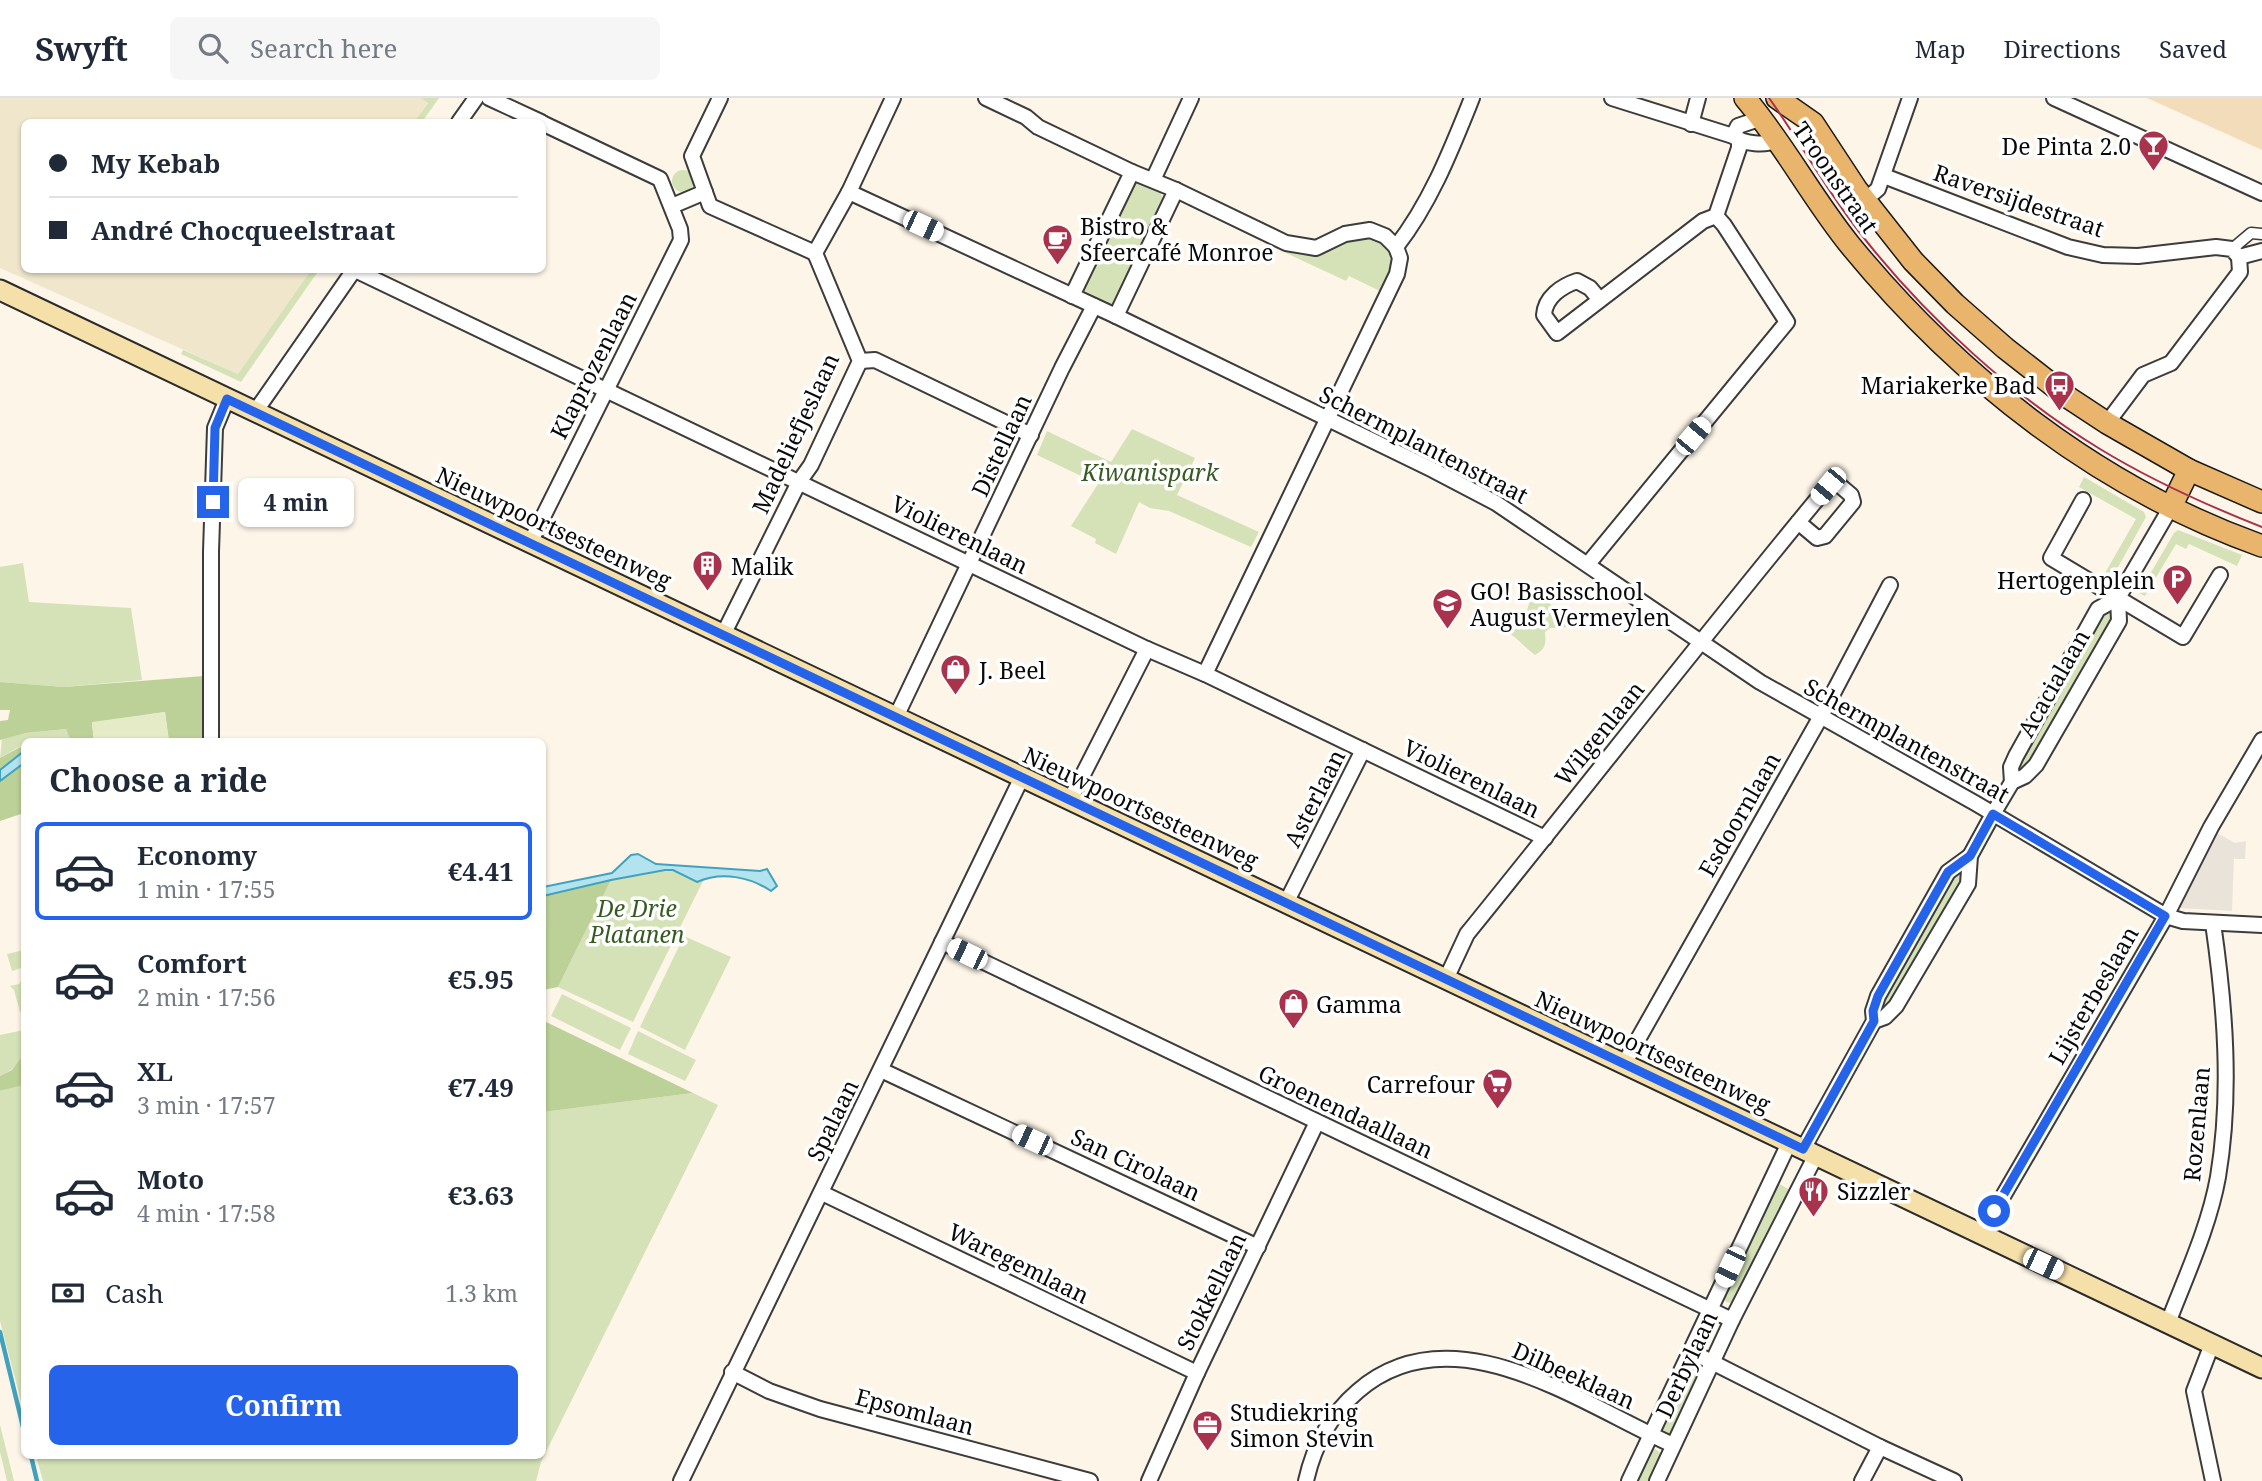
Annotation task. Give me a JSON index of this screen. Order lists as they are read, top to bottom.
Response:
{
  "streets": {
    "main road": ["Troonstraat", "Nieuwpoortsesteenweg", "Acacialaan"],
    "street": [
      "Raversijdestraat",
      "Klaprozenlaan",
      "Madeliefjeslaan",
      "Schermplantenstraat",
      "Distellaan",
      "Violierenlaan",
      "Wilgenlaan",
      "Asterlaan",
      "Esdoornlaan",
      "Lijsterbeslaan",
      "Groenendaallaan",
      "Spalaan",
      "Rozenlaan",
      "San Cirolaan",
      "Waregemlaan",
      "Stokkellaan",
      "Derbylaan",
      "Dilbeeklaan",
      "Epsomlaan"
    ]
  },
  "crossings": [
    ["Troonstraat", "Acacialaan"],
    ["Klaprozenlaan", "Nieuwpoortsesteenweg"],
    ["Klaprozenlaan", "Violierenlaan"],
    ["Madeliefjeslaan", "Nieuwpoortsesteenweg"],
    ["Madeliefjeslaan", "Violierenlaan"],
    ["Schermplantenstraat", "Distellaan"],
    ["Schermplantenstraat", "Acacialaan"],
    ["Schermplantenstraat", "Wilgenlaan"],
    ["Schermplantenstraat", "Esdoornlaan"],
    ["Schermplantenstraat", "Lijsterbeslaan"],
    ["Distellaan", "Nieuwpoortsesteenweg"],
    ["Distellaan", "Violierenlaan"],
    ["Nieuwpoortsesteenweg", "Acacialaan"],
    ["Nieuwpoortsesteenweg", "Wilgenlaan"],
    ["Nieuwpoortsesteenweg", "Asterlaan"],
    ["Nieuwpoortsesteenweg", "Esdoornlaan"],
    ["Nieuwpoortsesteenweg", "Lijsterbeslaan"],
    ["Nieuwpoortsesteenweg", "Spalaan"],
    ["Nieuwpoortsesteenweg", "Rozenlaan"],
    ["Nieuwpoortsesteenweg", "Derbylaan"],
    ["Violierenlaan", "Wilgenlaan"],
    ["Violierenlaan", "Asterlaan"],
    ["Acacialaan", "Derbylaan"],
    ["Groenendaallaan", "Spalaan"],
    ["Groenendaallaan", "Stokkellaan"],
    ["Groenendaallaan", "Derbylaan"],
    ["Spalaan", "San Cirolaan"],
    ["Spalaan", "Waregemlaan"],
    ["Spalaan", "Epsomlaan"],
    ["San Cirolaan", "Stokkellaan"],
    ["Waregemlaan", "Stokkellaan"],
    ["Derbylaan", "Dilbeeklaan"]
  ],
  "parks": ["Kiwanispark", "De Drie Platanen"],
  "places": {
    "bar": ["De Pinta 2.0"],
    "cafe": ["Bistro & Sfeercafé Monroe"],
    "bus stop": ["Mariakerke Bad"],
    "building": ["Malik"],
    "parking": ["Hertogenplein"],
    "school or university": ["GO! Basisschool August Vermeylen"],
    "shop": ["J. Beel", "Gamma"],
    "supermarket": ["Carrefour"],
    "restaurant": ["Sizzler"],
    "office": ["Studiekring Simon Stevin"]
  },
  "page": {
    "header": "Swyft",
    "search": "Search here",
    "nav": ["Map", "Directions", "Saved"],
    "banner": ["My Kebab", "André Chocqueelstraat"],
    "bubble": "4 min",
    "heading": "Choose a ride",
    "list": [
      {
        "name": "Economy",
        "note": "1 min · 17:55",
        "value": "€4.41"
      },
      {
        "name": "Comfort",
        "note": "2 min · 17:56",
        "value": "€5.95"
      },
      {
        "name": "XL",
        "note": "3 min · 17:57",
        "value": "€7.49"
      },
      {
        "name": "Moto",
        "note": "4 min · 17:58",
        "value": "€3.63"
      }
    ],
    "pay": ["Cash", "1.3 km"],
    "buttons": "Confirm"
  }
}
